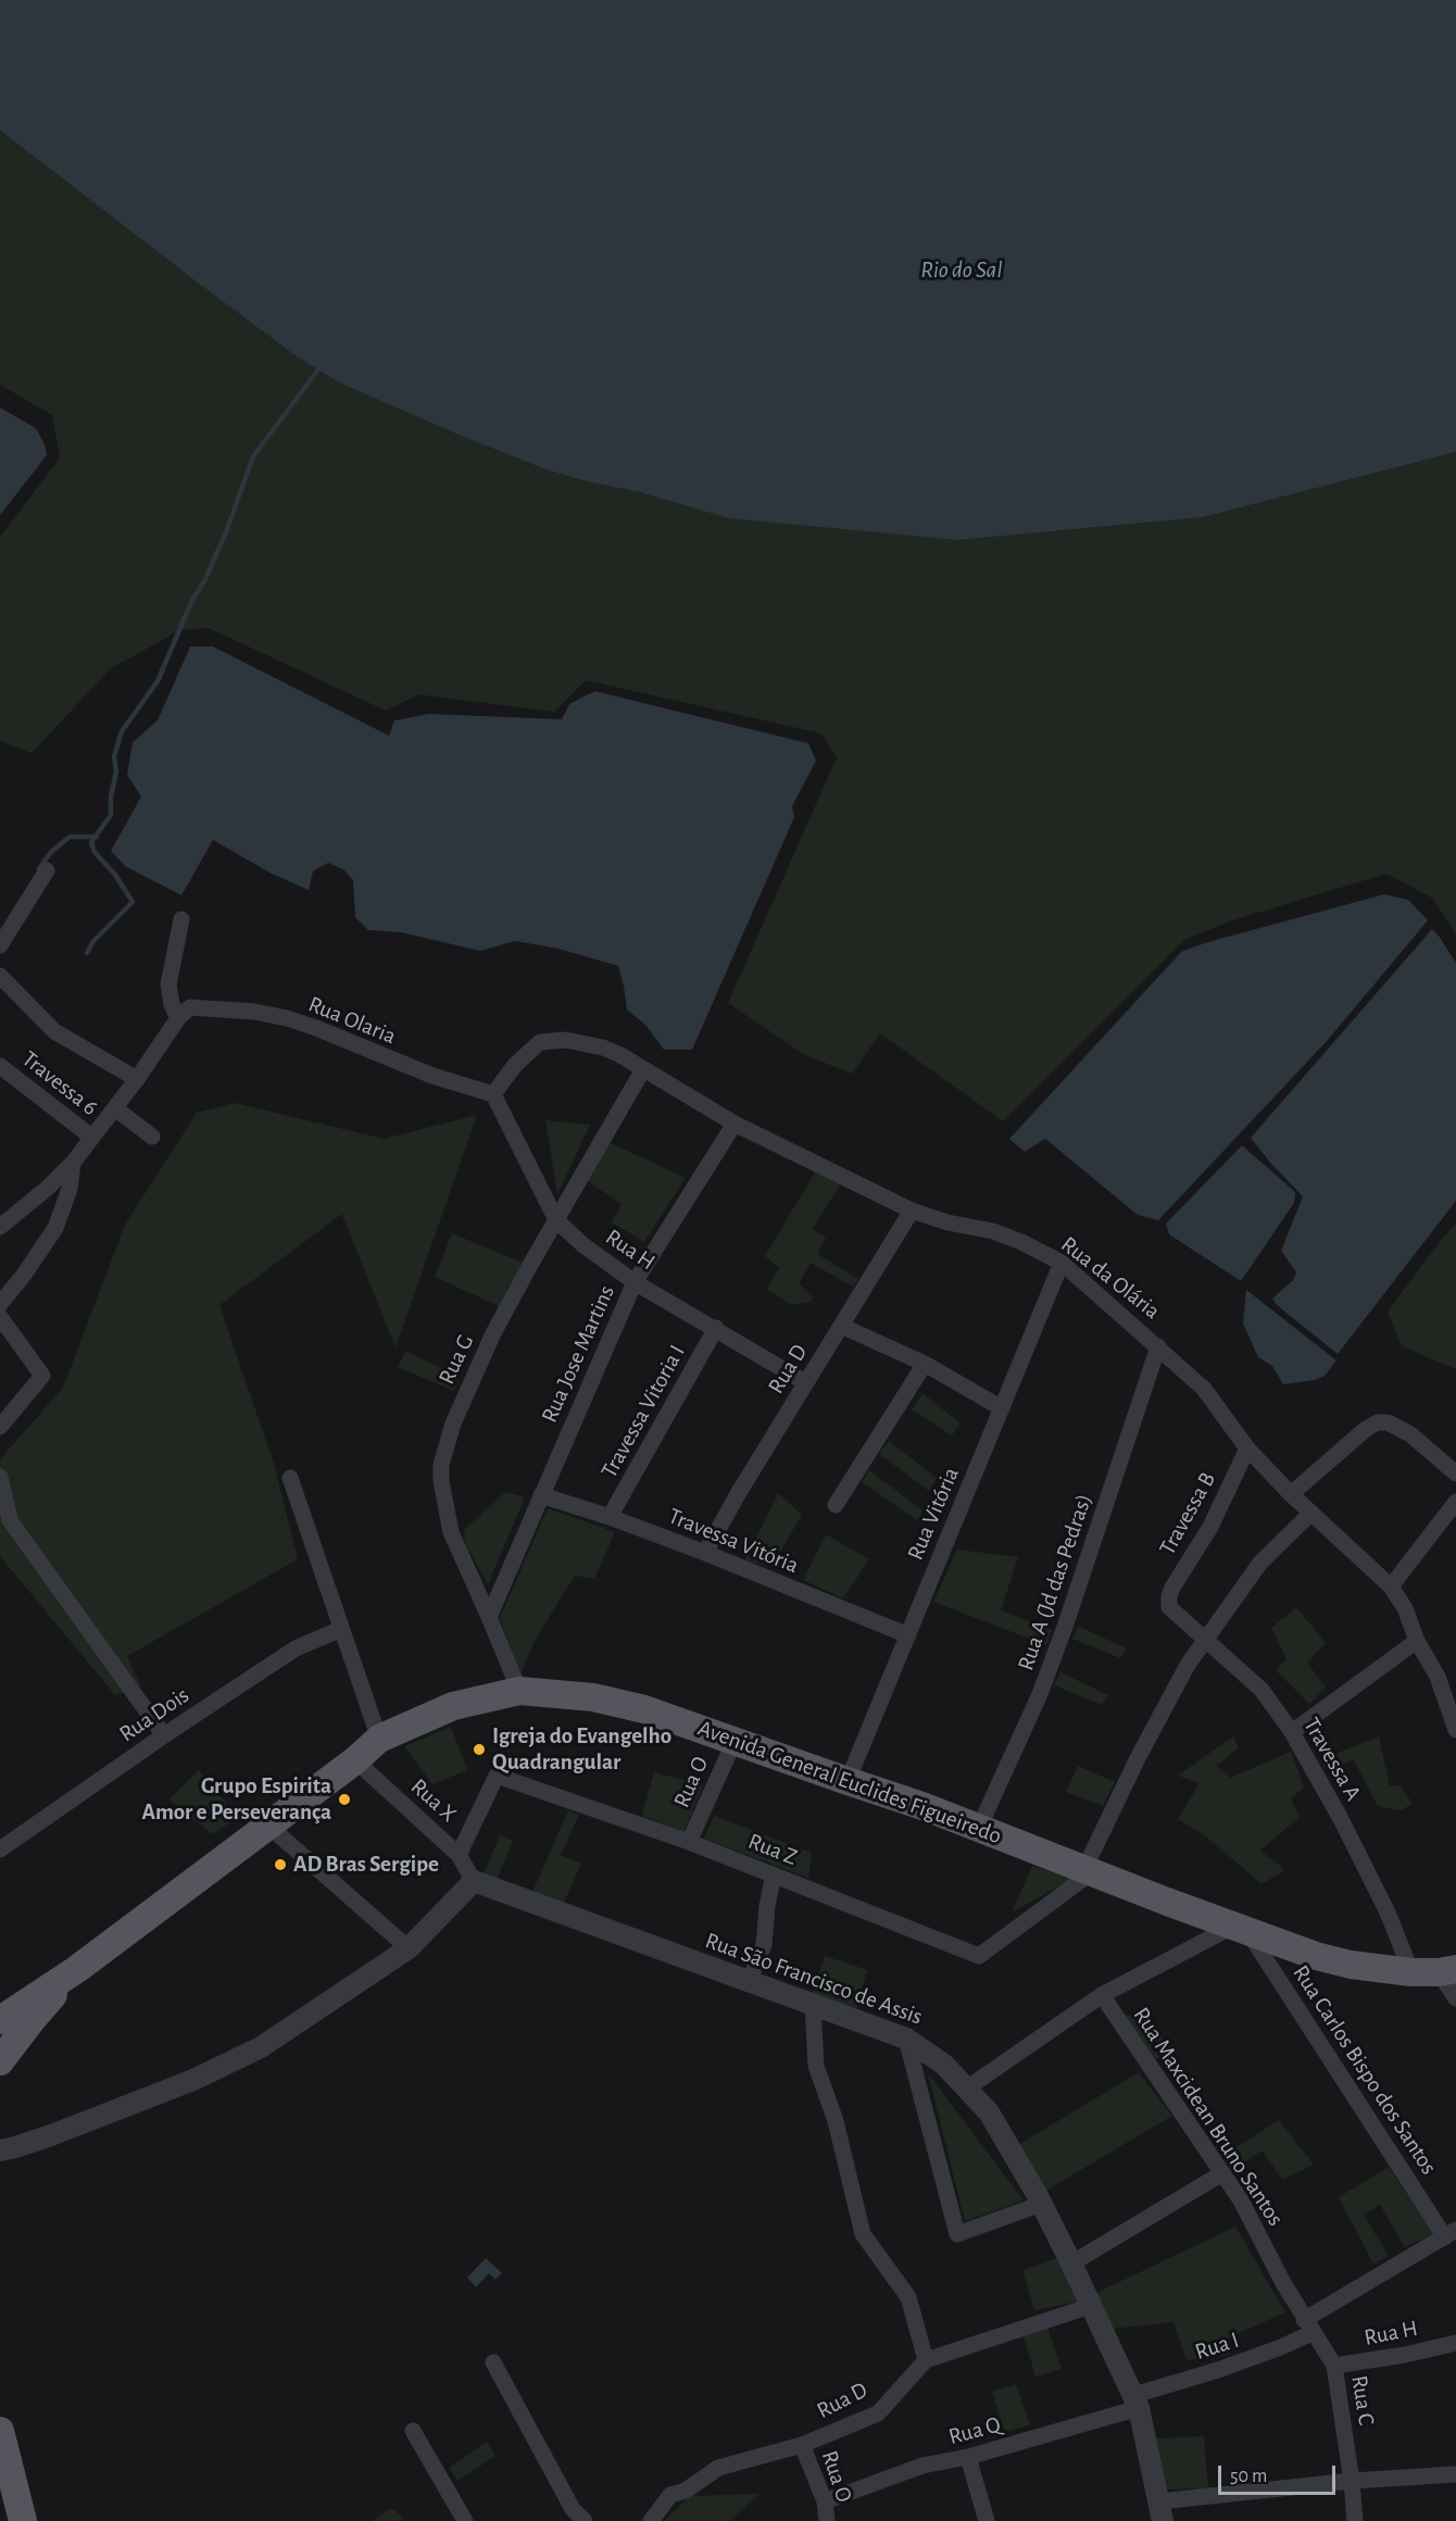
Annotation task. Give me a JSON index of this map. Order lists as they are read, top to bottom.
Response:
{
  "streets": {
    "main road": ["Avenida General Euclides Figueiredo"],
    "street": [
      "Rua Olaria",
      "Travessa 6",
      "Rua H",
      "Rua da Olária",
      "Rua Jose Martins",
      "Rua G",
      "Rua D",
      "Travessa Vitoria I",
      "Rua Vitória",
      "Travessa B",
      "Travessa Vitória",
      "Rua A (Jd das Pedras)",
      "Rua Dois",
      "Travessa A",
      "Rua O",
      "Rua X",
      "Rua Z",
      "Rua São Francisco de Assis",
      "Rua Carlos Bispo dos Santos",
      "Rua Maxcidean Bruno Santos",
      "Rua I",
      "Rua C",
      "Rua Q"
    ]
  },
  "crossings": [
    ["Rua Olaria", "Rua H"],
    ["Rua Olaria", "Rua da Olária"],
    ["Rua H", "Rua da Olária"],
    ["Rua H", "Rua Jose Martins"],
    ["Rua H", "Rua G"],
    ["Rua H", "Rua D"],
    ["Rua H", "Travessa Vitoria I"],
    ["Rua H", "Rua C"],
    ["Rua da Olária", "Rua Jose Martins"],
    ["Rua da Olária", "Rua G"],
    ["Rua da Olária", "Rua D"],
    ["Rua da Olária", "Rua Vitória"],
    ["Rua da Olária", "Travessa B"],
    ["Rua da Olária", "Rua A (Jd das Pedras)"],
    ["Rua Jose Martins", "Rua G"],
    ["Rua Jose Martins", "Travessa Vitória"],
    ["Rua G", "Avenida General Euclides Figueiredo"],
    ["Rua D", "Travessa Vitória"],
    ["Rua D", "Rua O"],
    ["Rua D", "Rua São Francisco de Assis"],
    ["Travessa Vitoria I", "Travessa Vitória"],
    ["Rua Vitória", "Travessa Vitória"],
    ["Rua Vitória", "Avenida General Euclides Figueiredo"],
    ["Travessa B", "Travessa A"],
    ["Rua A (Jd das Pedras)", "Avenida General Euclides Figueiredo"],
    ["Travessa A", "Avenida General Euclides Figueiredo"],
    ["Rua O", "Avenida General Euclides Figueiredo"],
    ["Rua O", "Rua Z"],
    ["Rua O", "Rua Q"],
    ["Avenida General Euclides Figueiredo", "Rua X"],
    ["Avenida General Euclides Figueiredo", "Rua Z"],
    ["Avenida General Euclides Figueiredo", "Rua Carlos Bispo dos Santos"],
    ["Rua X", "Rua Z"],
    ["Rua X", "Rua São Francisco de Assis"],
    ["Rua São Francisco de Assis", "Rua I"],
    ["Rua São Francisco de Assis", "Rua Q"],
    ["Rua Carlos Bispo dos Santos", "Rua I"],
    ["Rua Maxcidean Bruno Santos", "Rua I"],
    ["Rua Maxcidean Bruno Santos", "Rua C"],
    ["Rua I", "Rua C"],
    ["Rua I", "Rua Q"]
  ],
  "water": ["Rio do Sal"],
  "places": ["Igreja do Evangelho Quadrangular", "Grupo Espirita Amor e Perseverança", "AD Bras Sergipe"],
  "scale_bar": "50 m"
}
